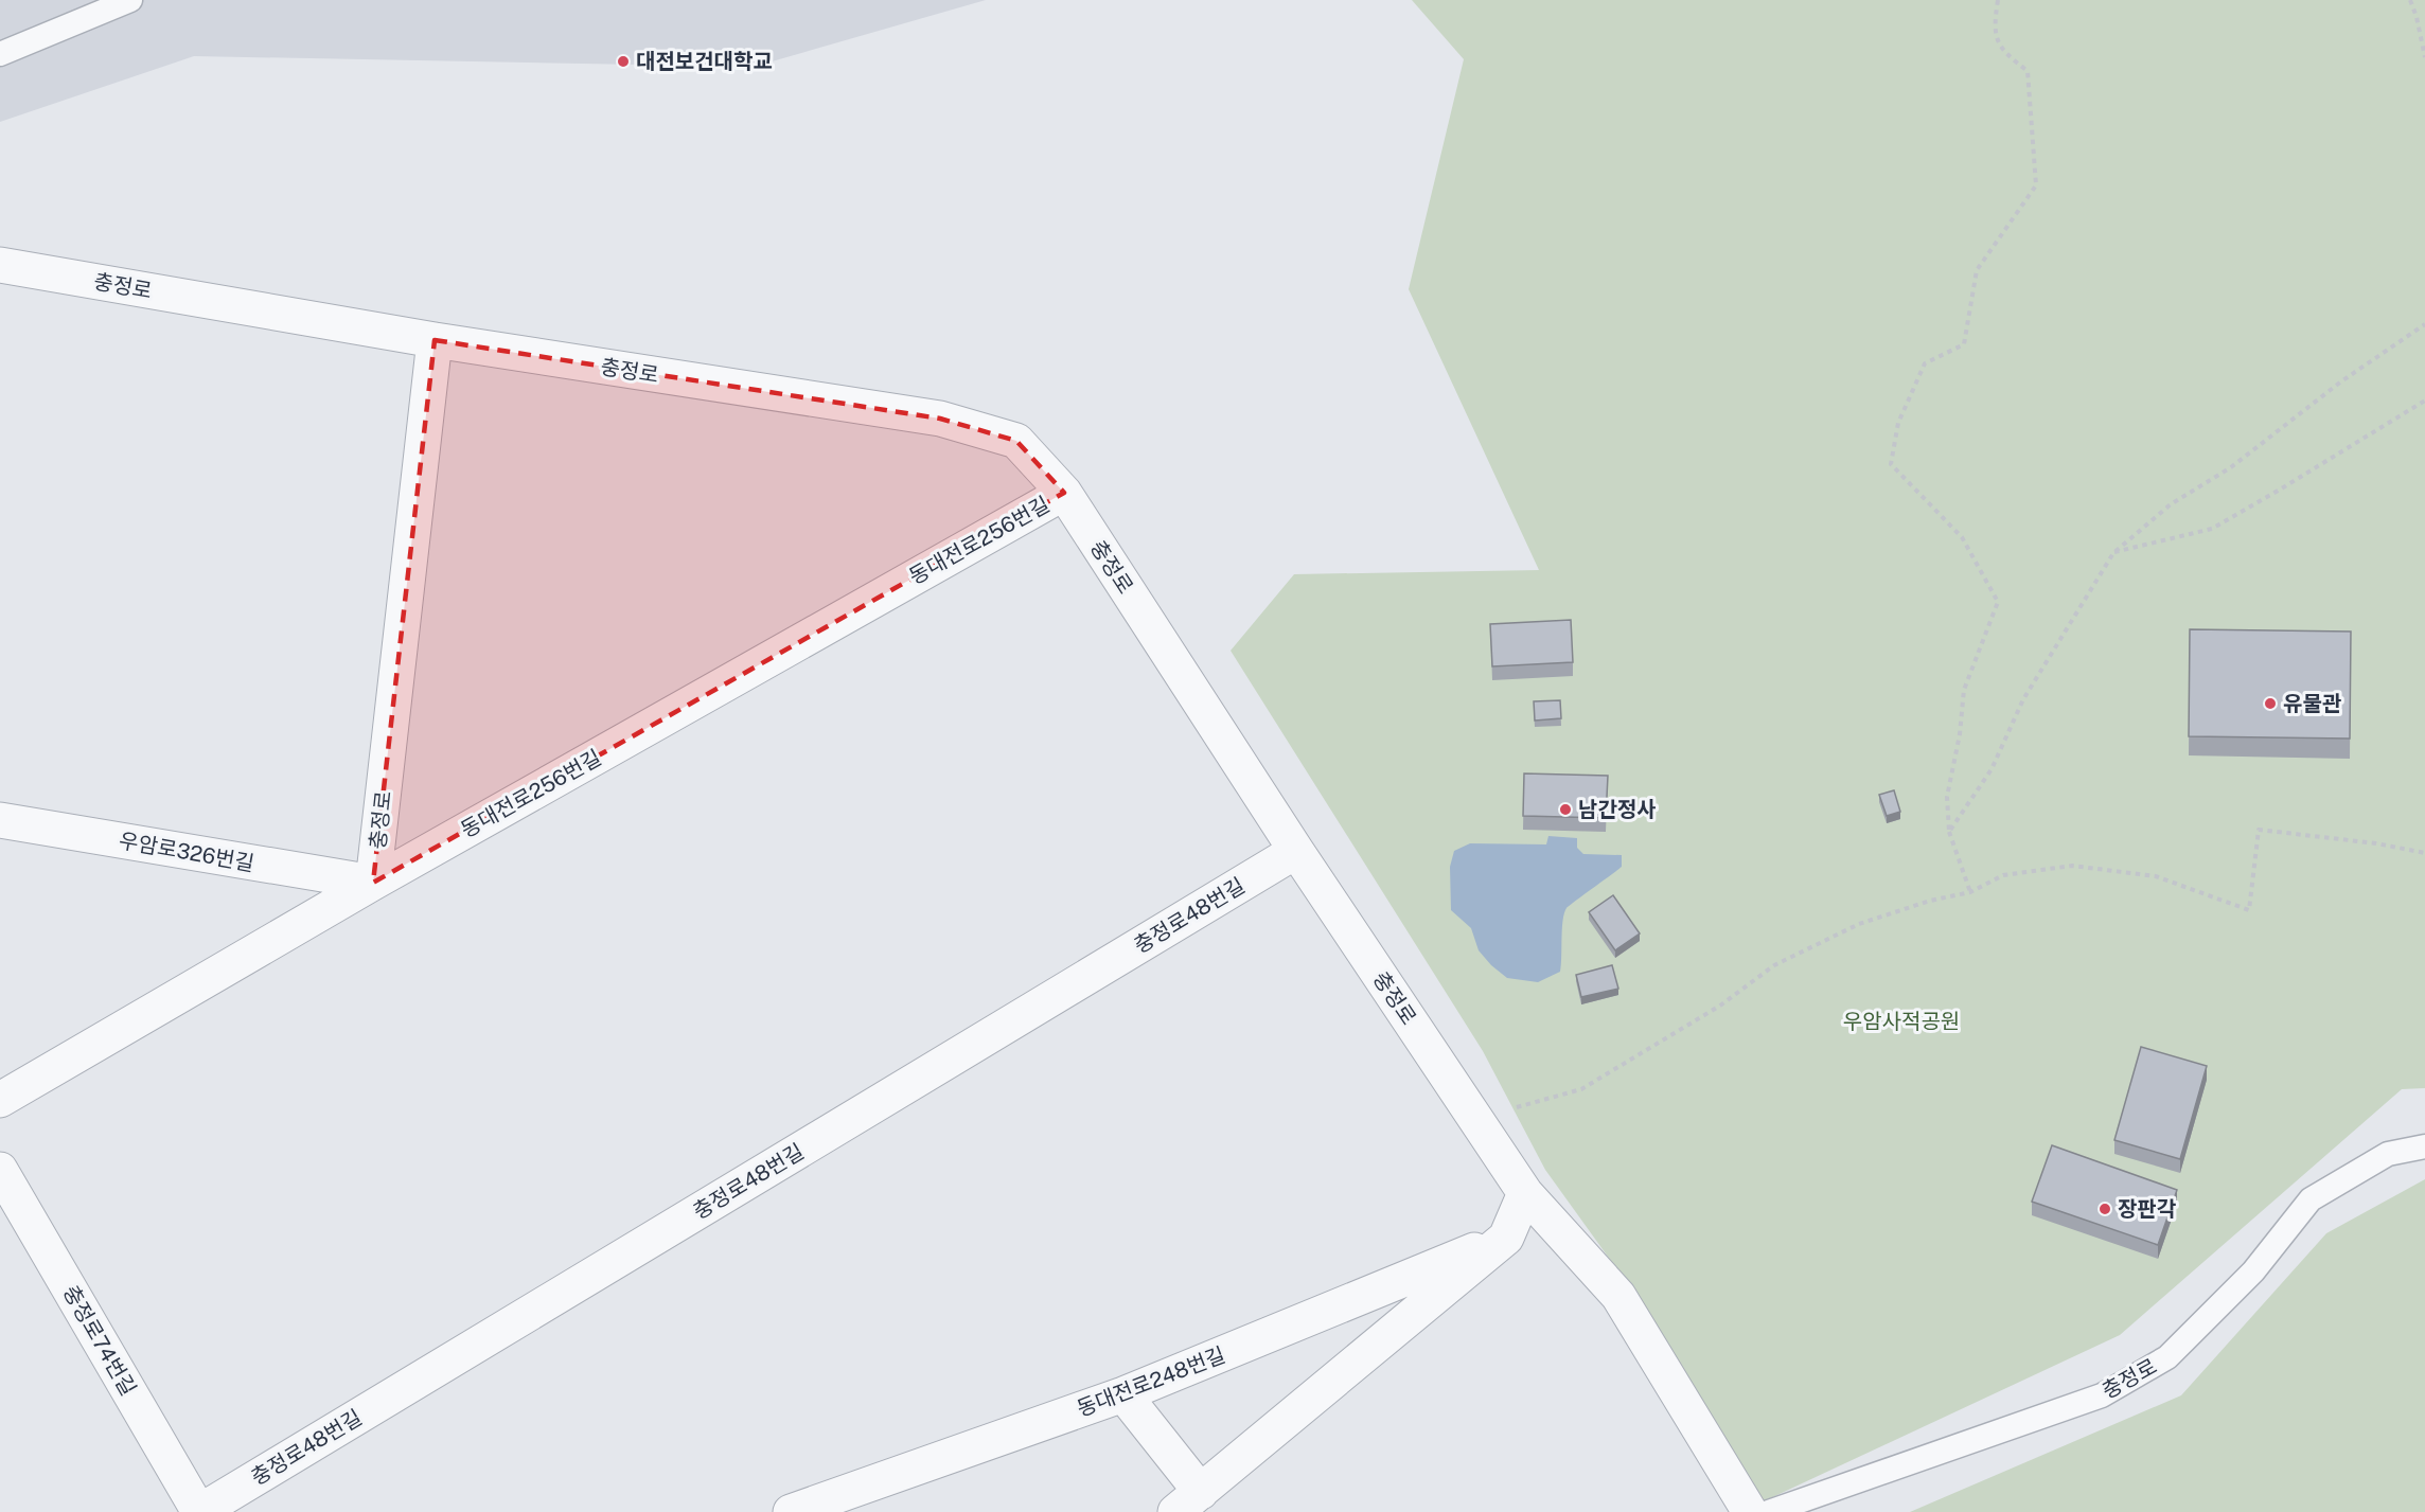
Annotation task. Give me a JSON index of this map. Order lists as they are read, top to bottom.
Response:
{
  "streets": {
    "street": [
      "충정로",
      "동대전로256번길",
      "우암로326번길",
      "충정로48번길",
      "충정로74번길",
      "동대전로248번길"
    ]
  },
  "crossings": [
    ["충정로", "동대전로256번길"],
    ["충정로", "우암로326번길"],
    ["충정로", "충정로48번길"],
    ["동대전로256번길", "우암로326번길"],
    ["충정로48번길", "충정로74번길"]
  ],
  "parks": ["우암사적공원"],
  "places": [
    "대전보건대학교",
    "유물관",
    "남간정사",
    "장판각"
  ]
}
